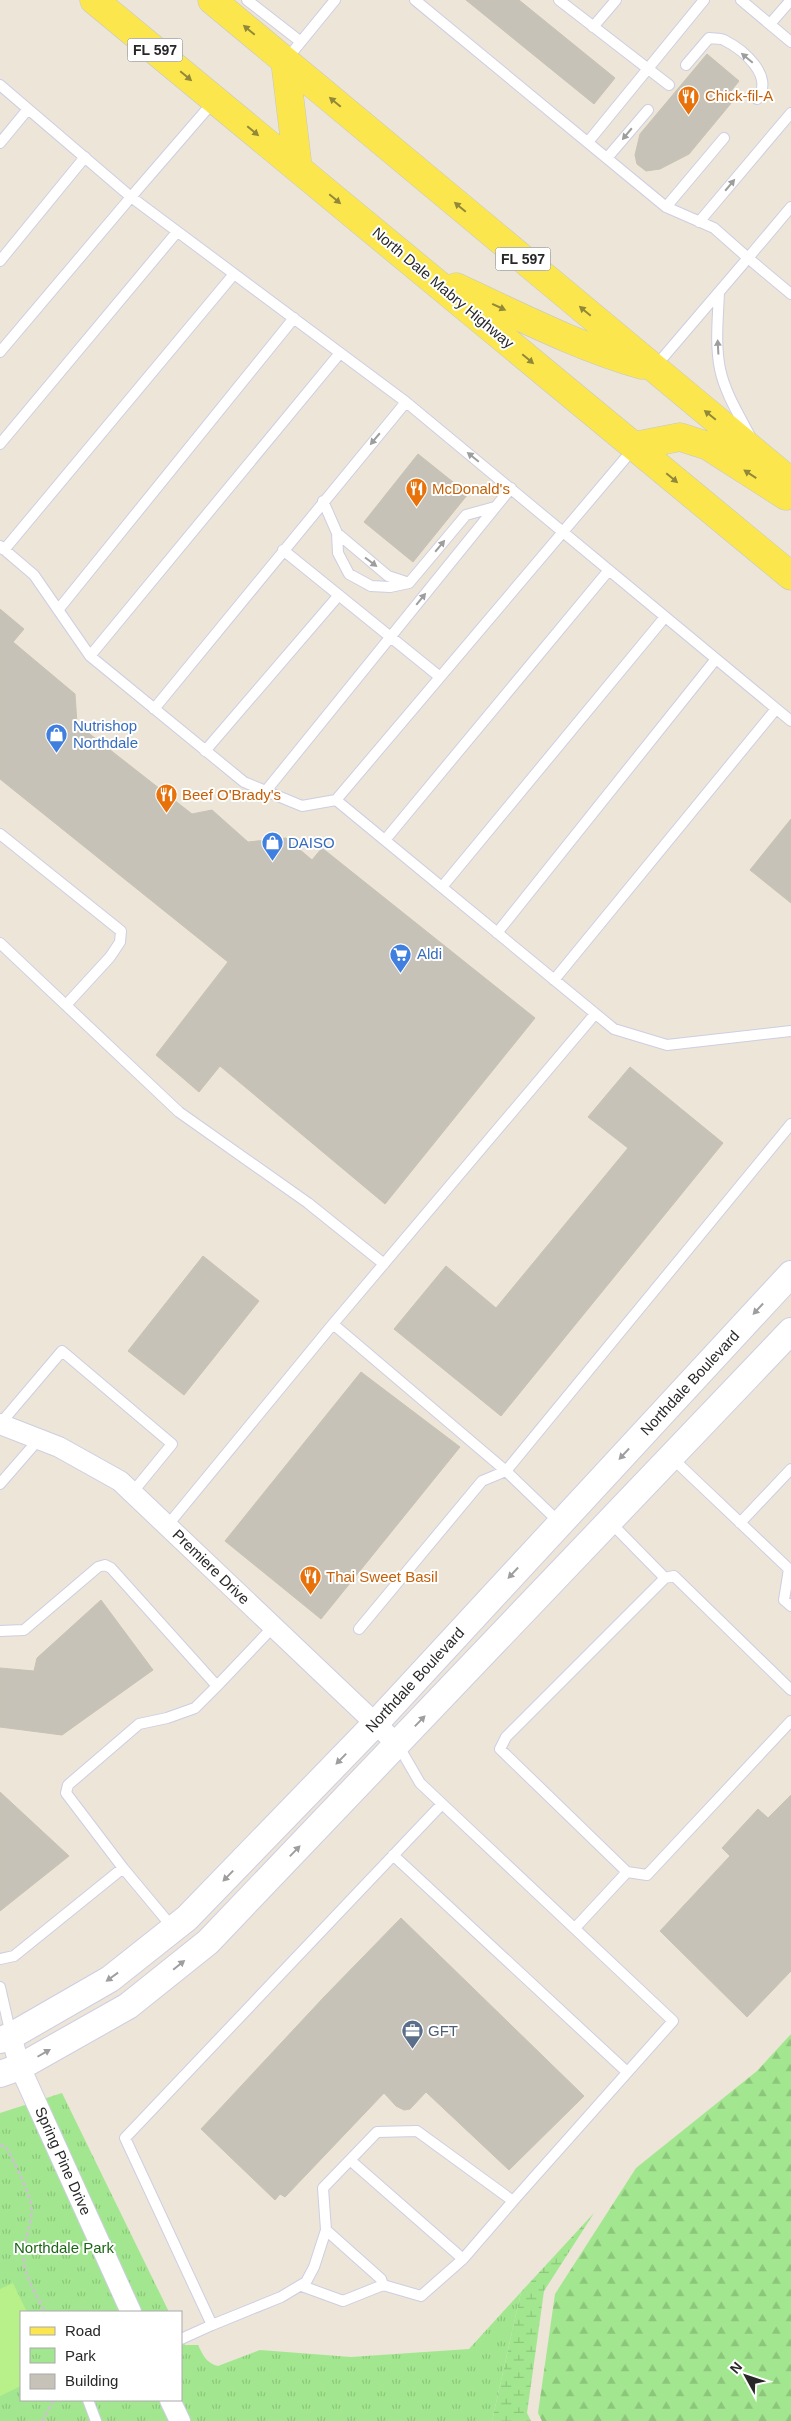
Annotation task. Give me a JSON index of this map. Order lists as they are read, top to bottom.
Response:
{
  "streets": {
    "main road": ["FL 597", "North Dale Mabry Highway"],
    "street": ["Northdale Boulevard", "Premiere Drive", "Spring Pine Drive"]
  },
  "crossings": [
    ["Northdale Boulevard", "Premiere Drive"],
    ["Northdale Boulevard", "Spring Pine Drive"]
  ],
  "parks": ["Northdale Park"],
  "places": {
    "restaurant": [
      "Chick-fil-A",
      "McDonald's",
      "Beef O'Brady's",
      "Thai Sweet Basil"
    ],
    "shop": ["Nutrishop Northdale", "DAISO"],
    "supermarket": ["Aldi"],
    "office": ["GFT"]
  },
  "legend": ["Road", "Park", "Building"],
  "north": "top left"
}
